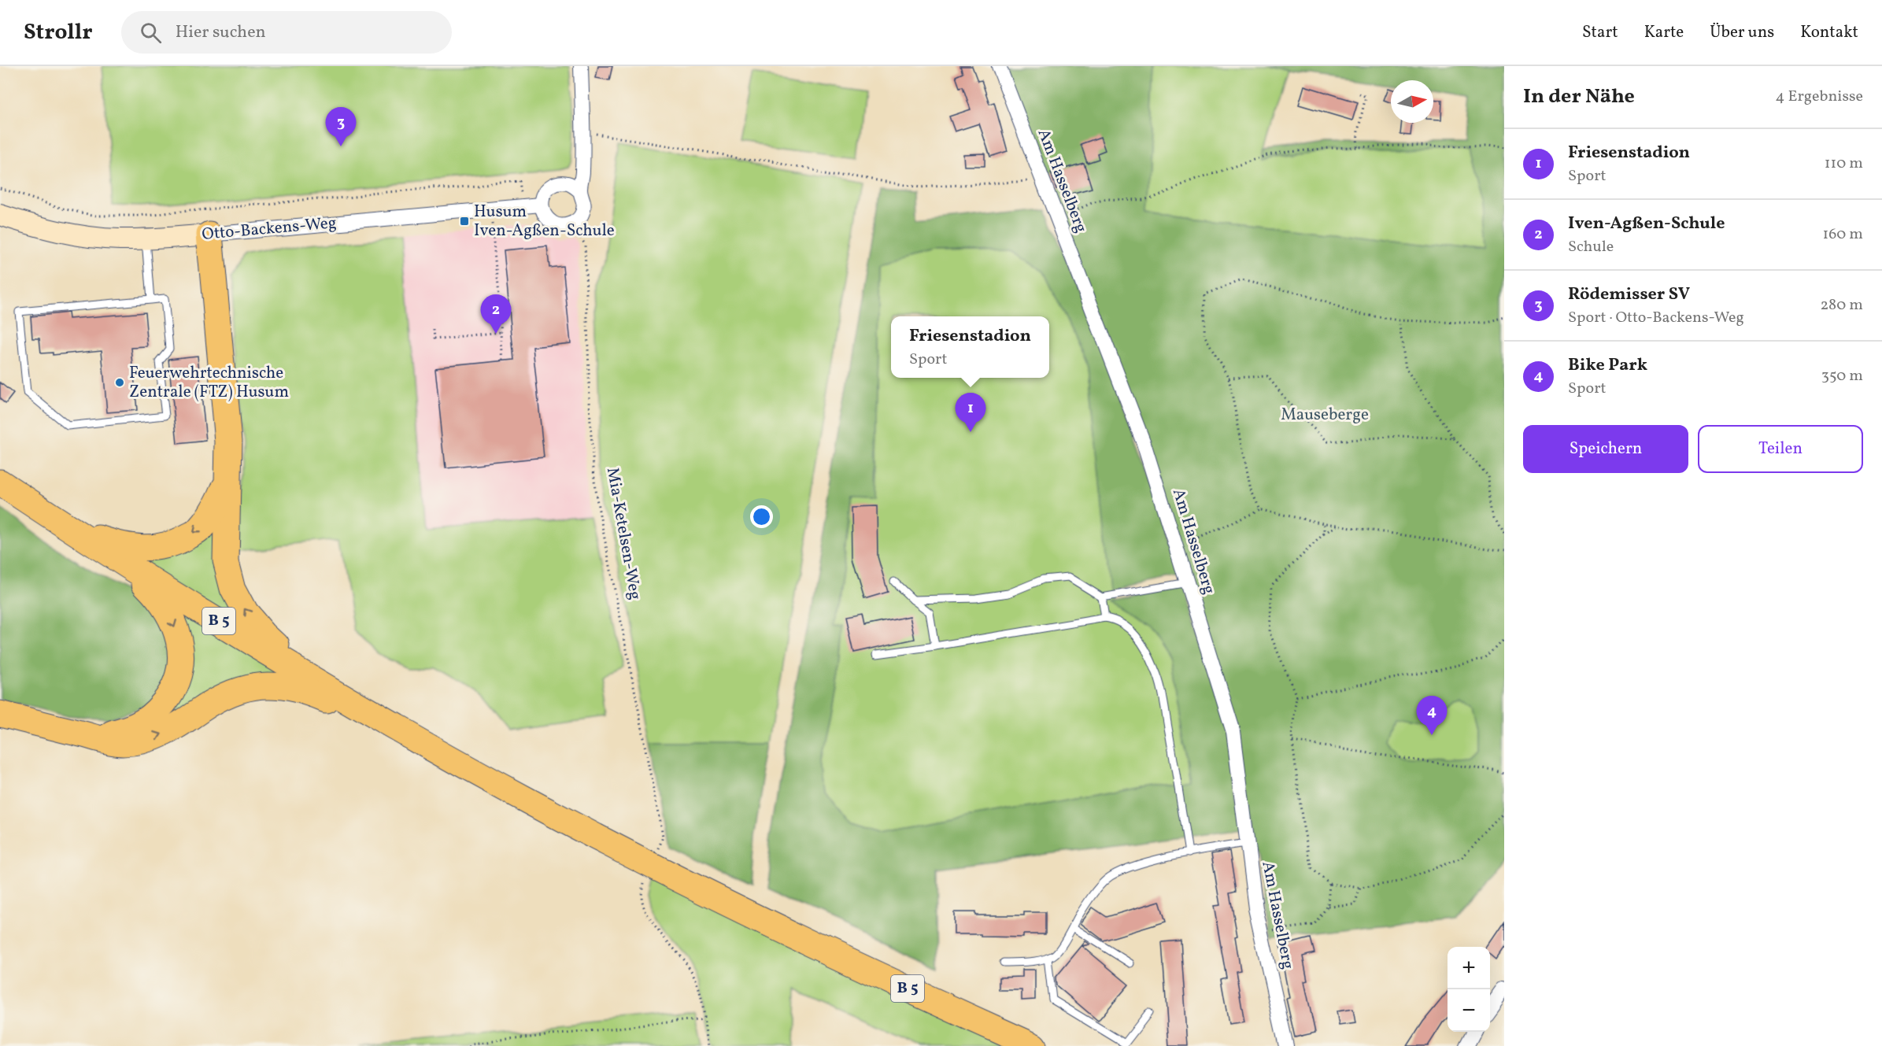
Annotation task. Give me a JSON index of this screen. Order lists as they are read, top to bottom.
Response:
{
  "streets": {
    "highway": ["B 5"],
    "street": ["Am Hasselberg", "Otto-Backens-Weg"],
    "path": ["Mia-Ketelsen-Weg"]
  },
  "crossings": [
    ["Otto-Backens-Weg", "Mia-Ketelsen-Weg"]
  ],
  "parks": ["Mauseberge"],
  "places": {
    "transit": ["Husum Iven-Agßen-Schule"],
    "other": ["Feuerwehrtechnische Zentrale (FTZ) Husum"]
  },
  "north": "right",
  "page": {
    "header": "Strollr",
    "search": "Hier suchen",
    "nav": [
      "Start",
      "Karte",
      "Über uns",
      "Kontakt"
    ],
    "heading": ["In der Nähe", "4 Ergebnisse"],
    "pins": [
      "3",
      "2",
      "1",
      "4"
    ],
    "list": [
      {
        "mark": "1",
        "name": "Friesenstadion",
        "note": "Sport",
        "value": "110 m"
      },
      {
        "mark": "2",
        "name": "Iven-Agßen-Schule",
        "note": "Schule",
        "value": "160 m"
      },
      {
        "mark": "3",
        "name": "Rödemisser SV",
        "note": "Sport · Otto-Backens-Weg",
        "value": "280 m"
      },
      {
        "mark": "4",
        "name": "Bike Park",
        "note": "Sport",
        "value": "350 m"
      }
    ],
    "popup": ["Friesenstadion", "Sport"],
    "buttons": ["Speichern", "Teilen"],
    "map_buttons": ["+", "−"]
  }
}
